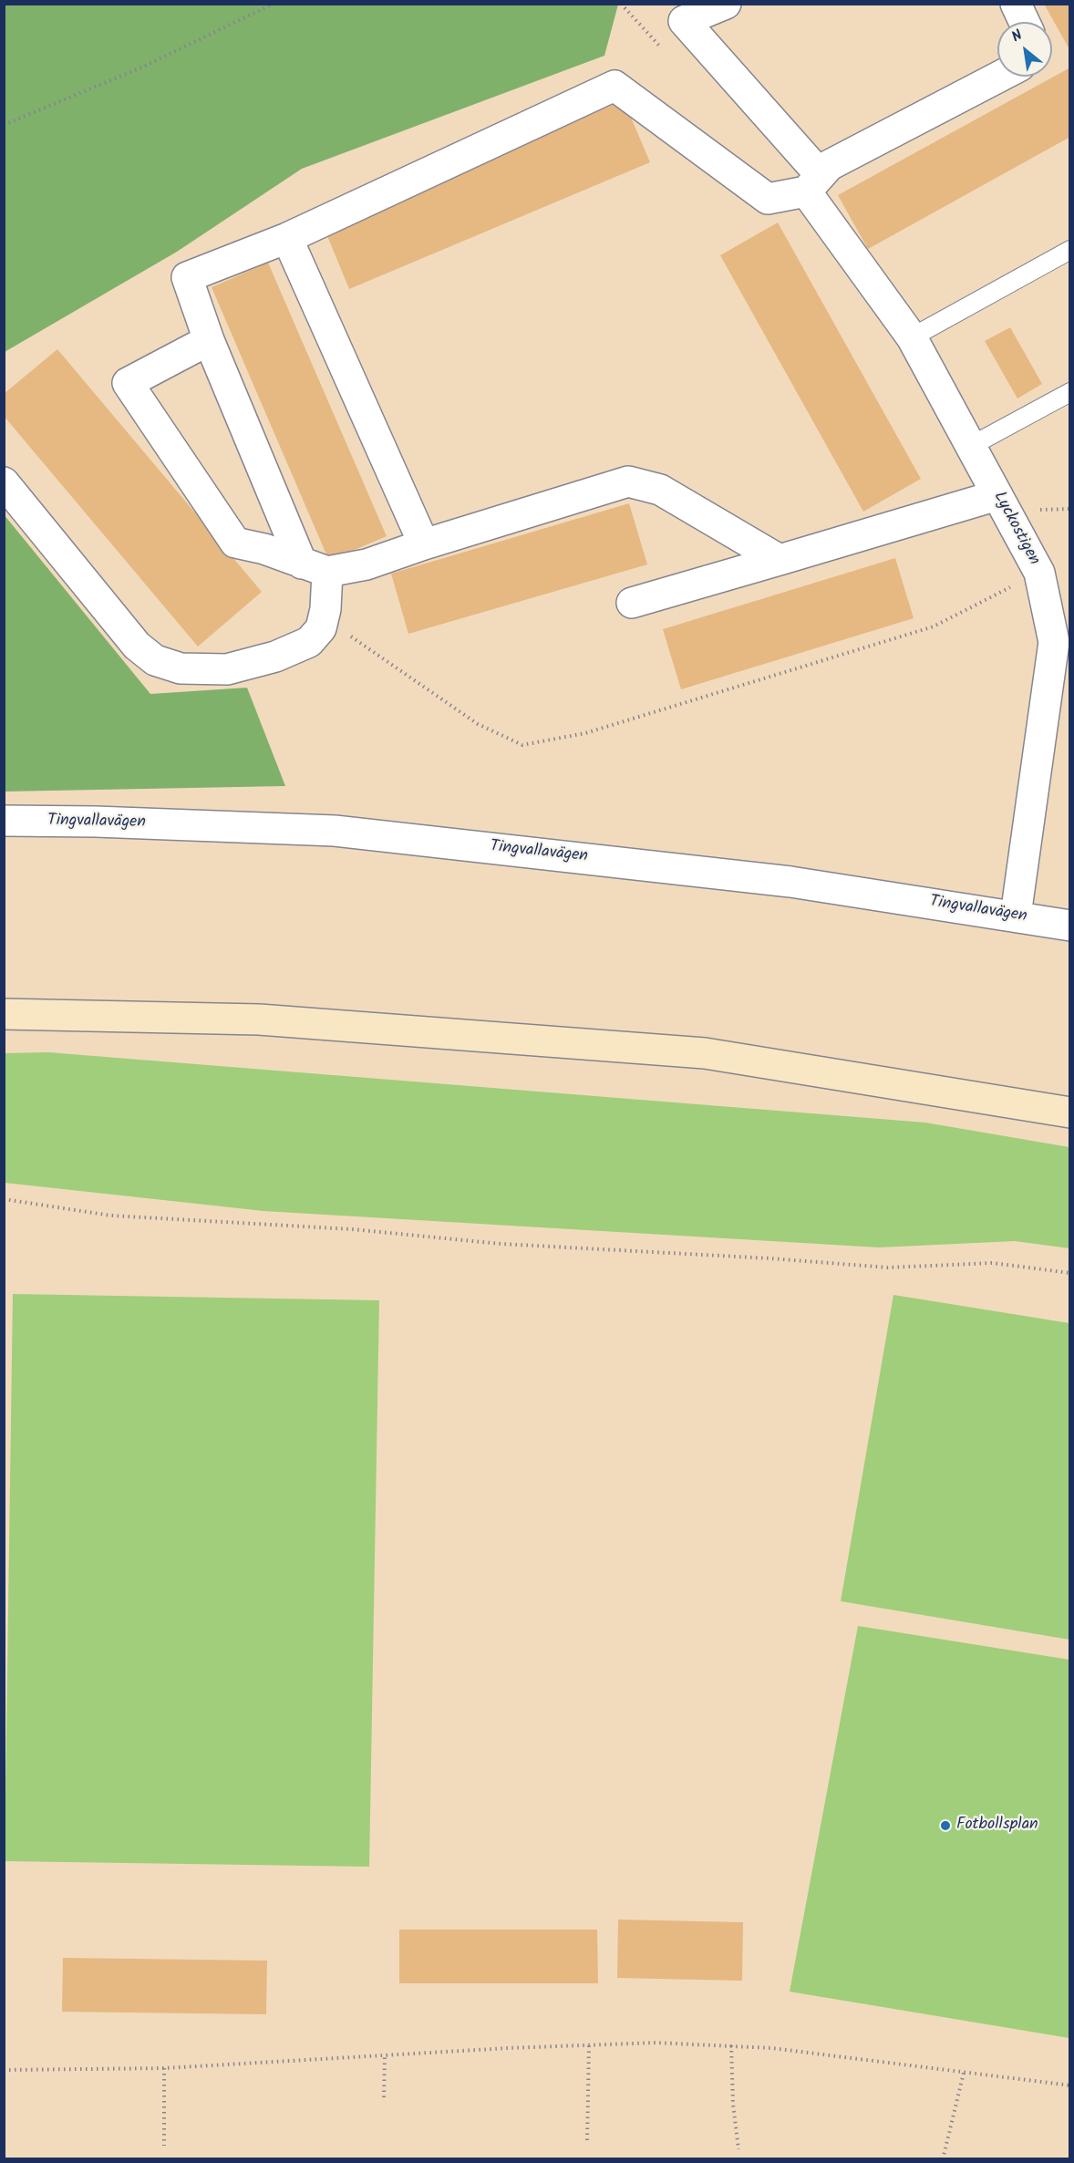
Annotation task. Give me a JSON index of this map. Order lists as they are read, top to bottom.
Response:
{
  "streets": {
    "street": ["Lyckostigen", "Tingvallavägen"]
  },
  "crossings": [
    ["Lyckostigen", "Tingvallavägen"]
  ],
  "places": ["Fotbollsplan"],
  "north": "top left"
}
